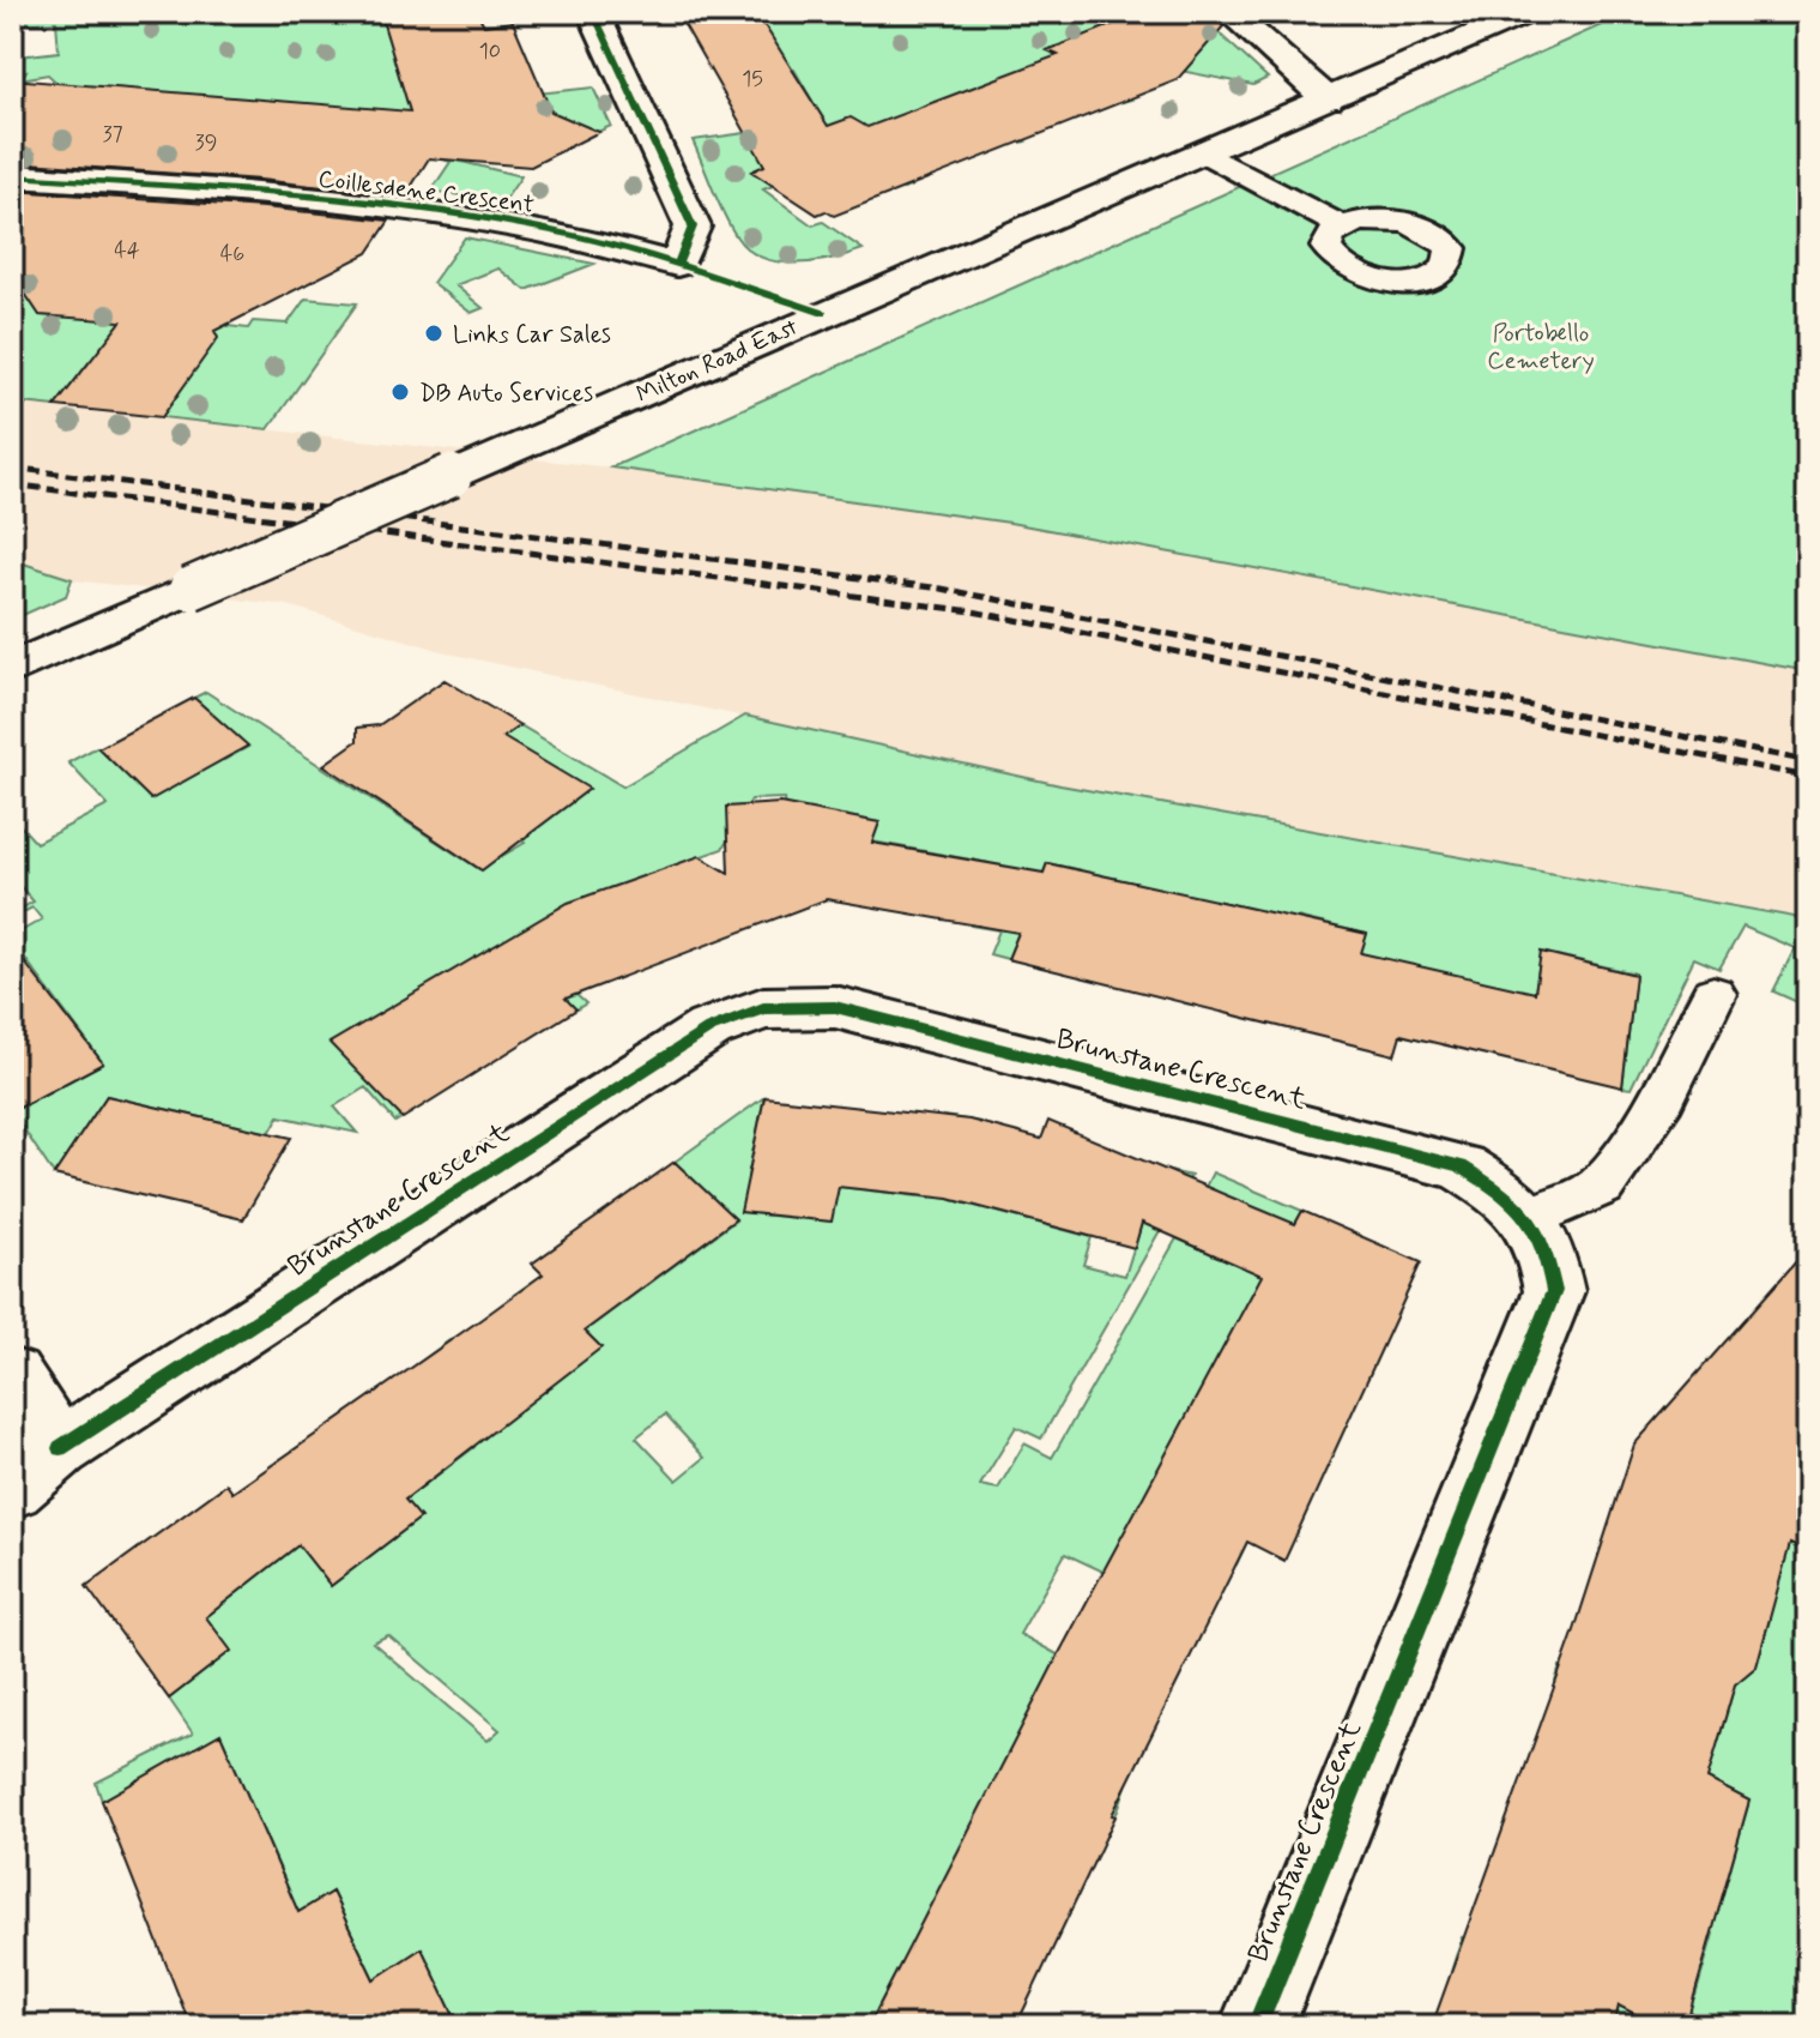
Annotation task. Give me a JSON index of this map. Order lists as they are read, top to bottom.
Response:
{
  "streets": {
    "street": ["Coillesdene Crescent", "Milton Road East", "Brunstane Crescent"]
  },
  "parks": ["Portobello Cemetery"],
  "places": ["Links Car Sales", "DB Auto Services"],
  "house_numbers": [
    "10",
    "15",
    "37",
    "39",
    "44",
    "46"
  ]
}
